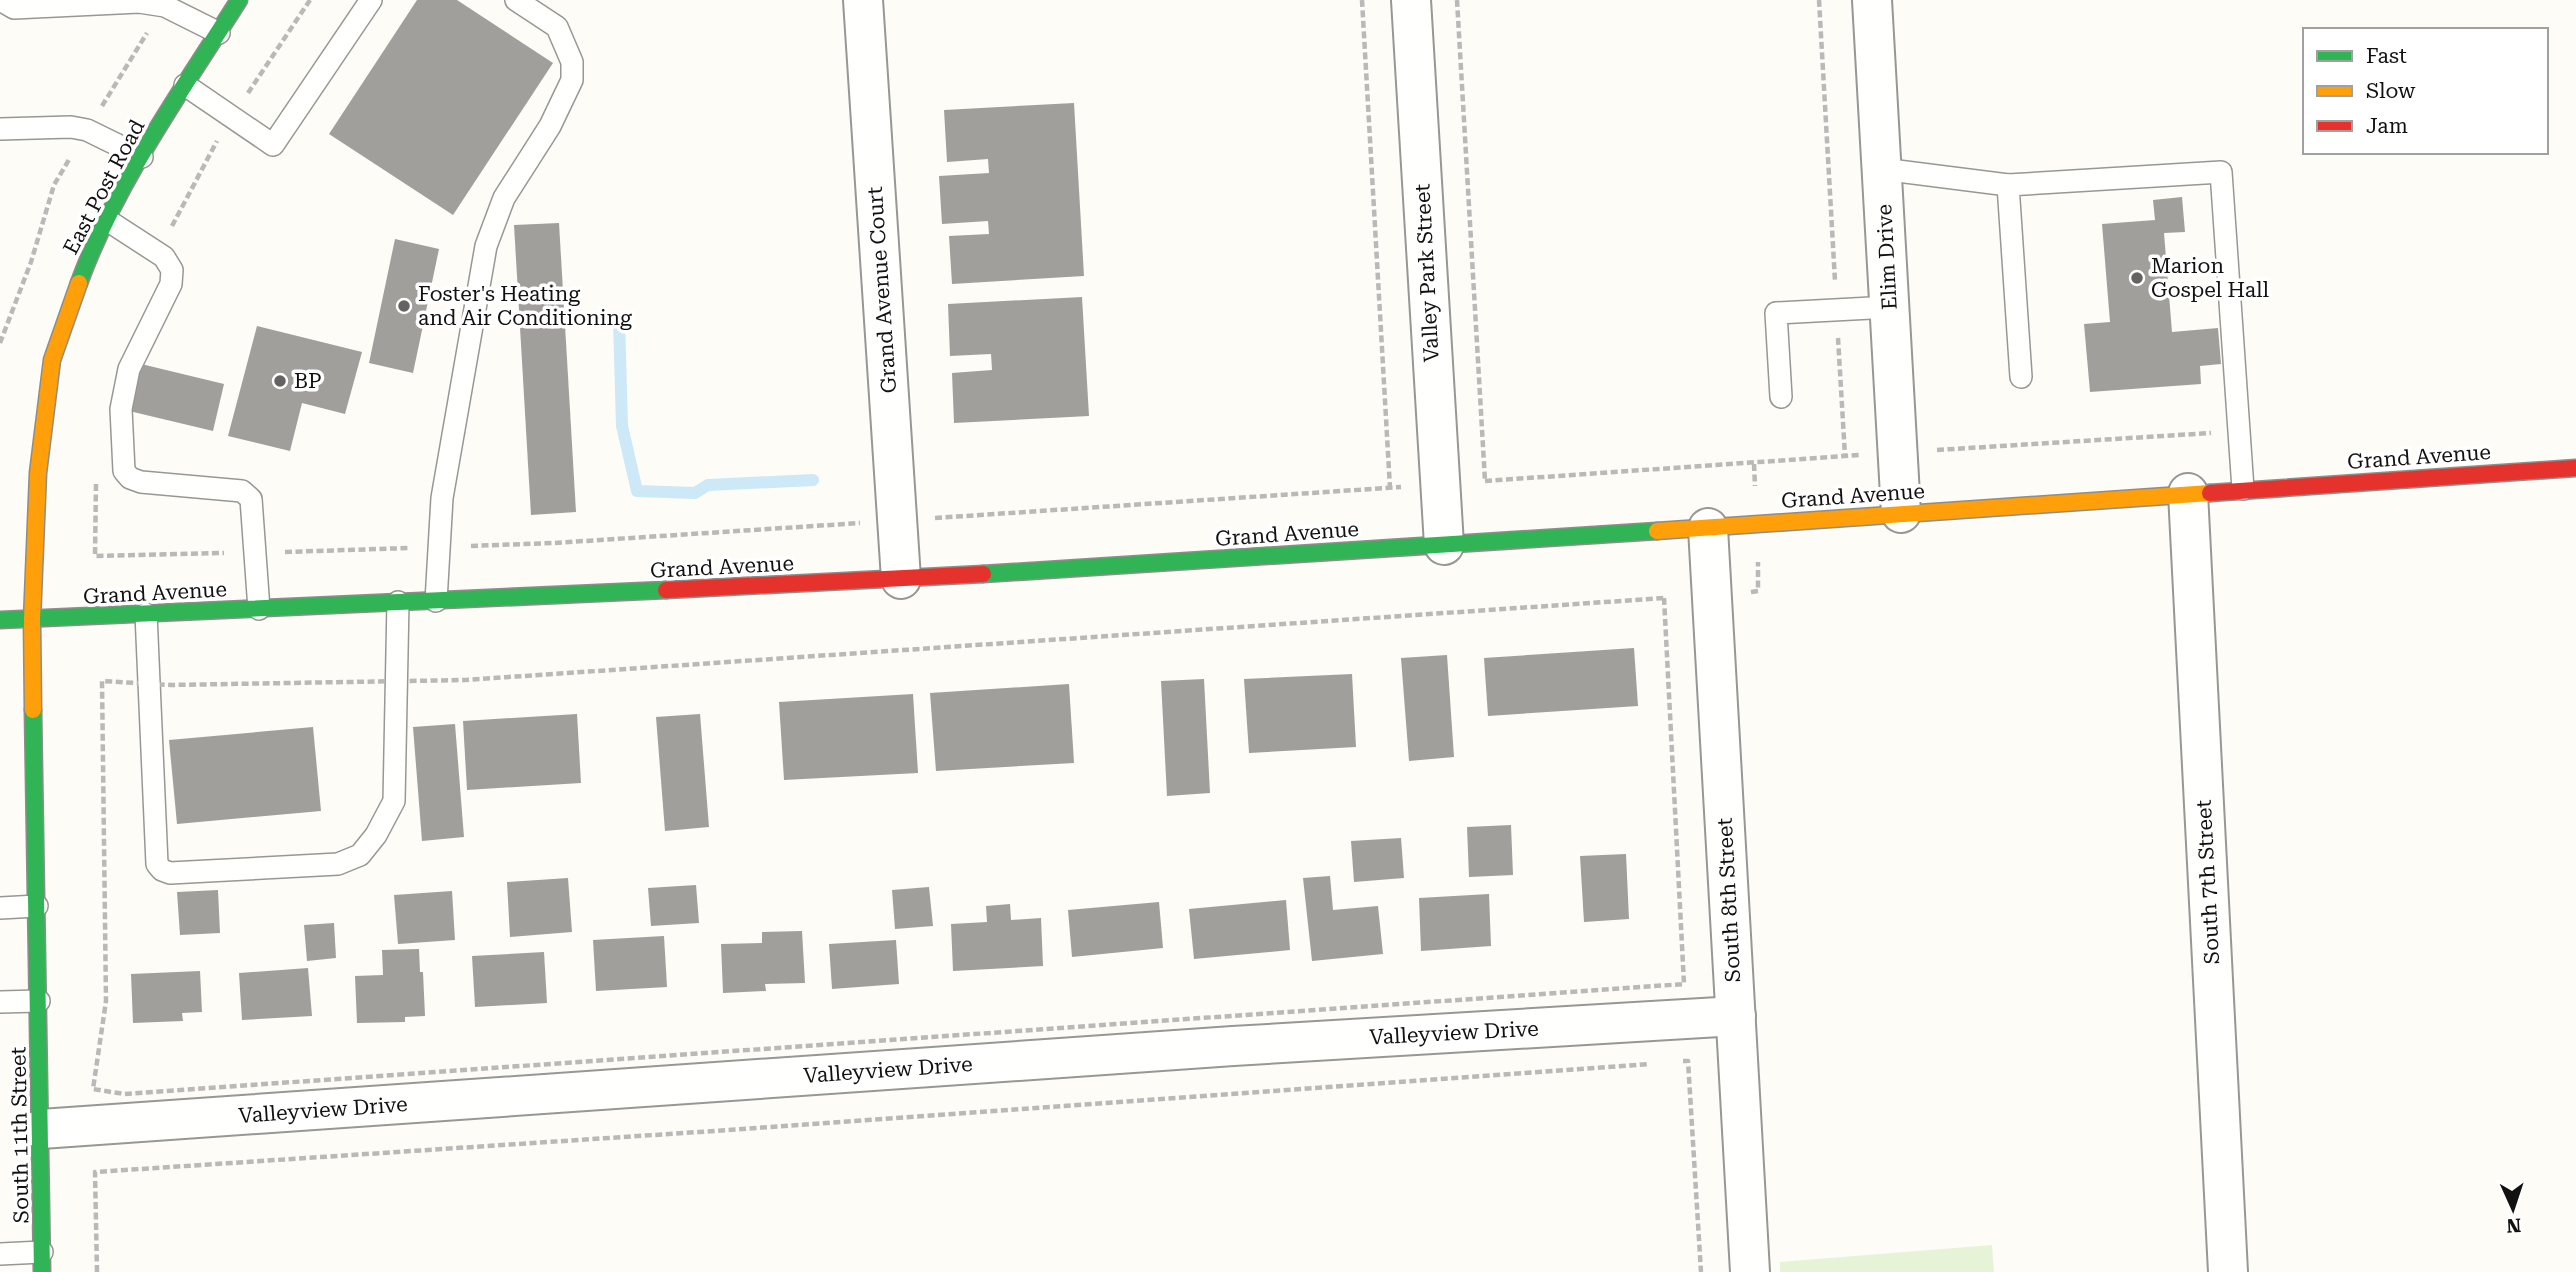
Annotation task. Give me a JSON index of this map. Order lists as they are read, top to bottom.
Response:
{
  "streets": {
    "street": [
      "East Post Road",
      "Elim Drive",
      "Valley Park Street",
      "Grand Avenue Court",
      "Grand Avenue",
      "South 7th Street",
      "South 8th Street",
      "Valleyview Drive",
      "South 11th Street"
    ]
  },
  "crossings": [
    ["East Post Road", "Grand Avenue"],
    ["East Post Road", "South 11th Street"],
    ["Elim Drive", "Grand Avenue"],
    ["Valley Park Street", "Grand Avenue"],
    ["Grand Avenue Court", "Grand Avenue"],
    ["Grand Avenue", "South 7th Street"],
    ["Grand Avenue", "South 8th Street"],
    ["Grand Avenue", "South 11th Street"],
    ["South 8th Street", "Valleyview Drive"],
    ["Valleyview Drive", "South 11th Street"]
  ],
  "places": ["Marion Gospel Hall", "Foster's Heating and Air Conditioning", "BP"],
  "legend": ["Fast", "Slow", "Jam"],
  "north": "bottom"
}
